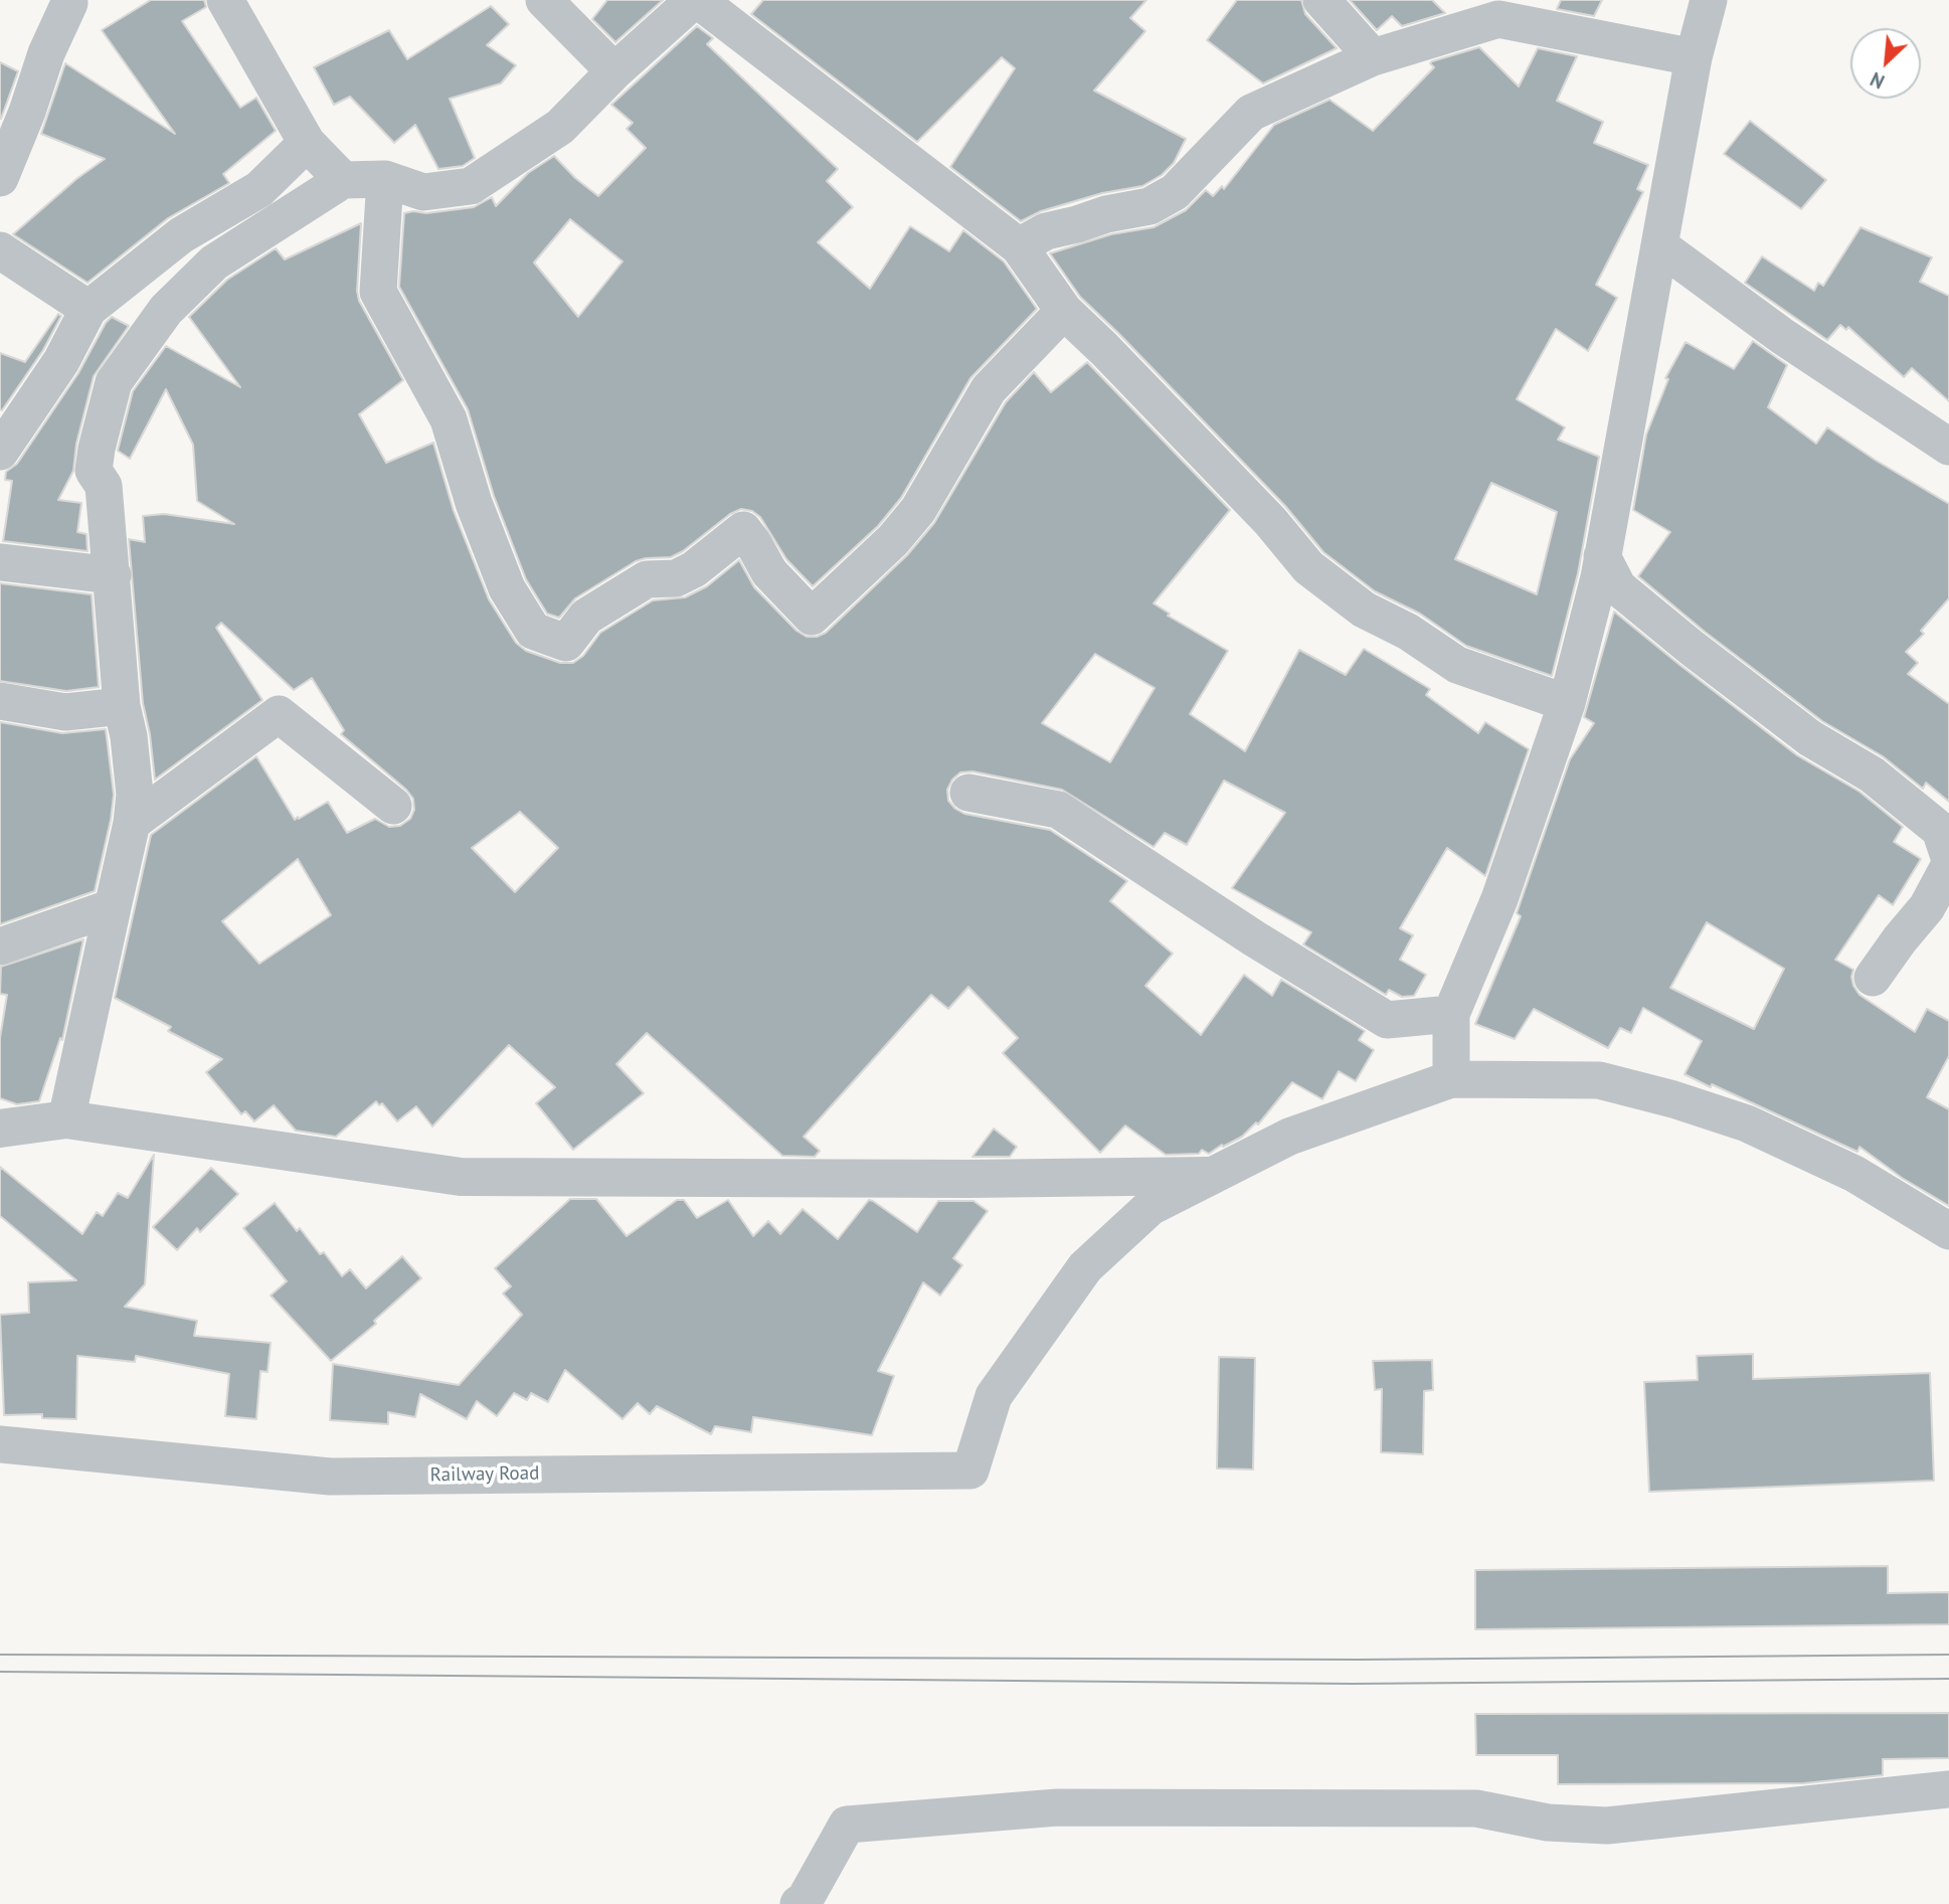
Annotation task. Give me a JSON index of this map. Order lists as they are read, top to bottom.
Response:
{
  "streets": {
    "street": ["Railway Road"]
  },
  "north": "bottom left"
}
